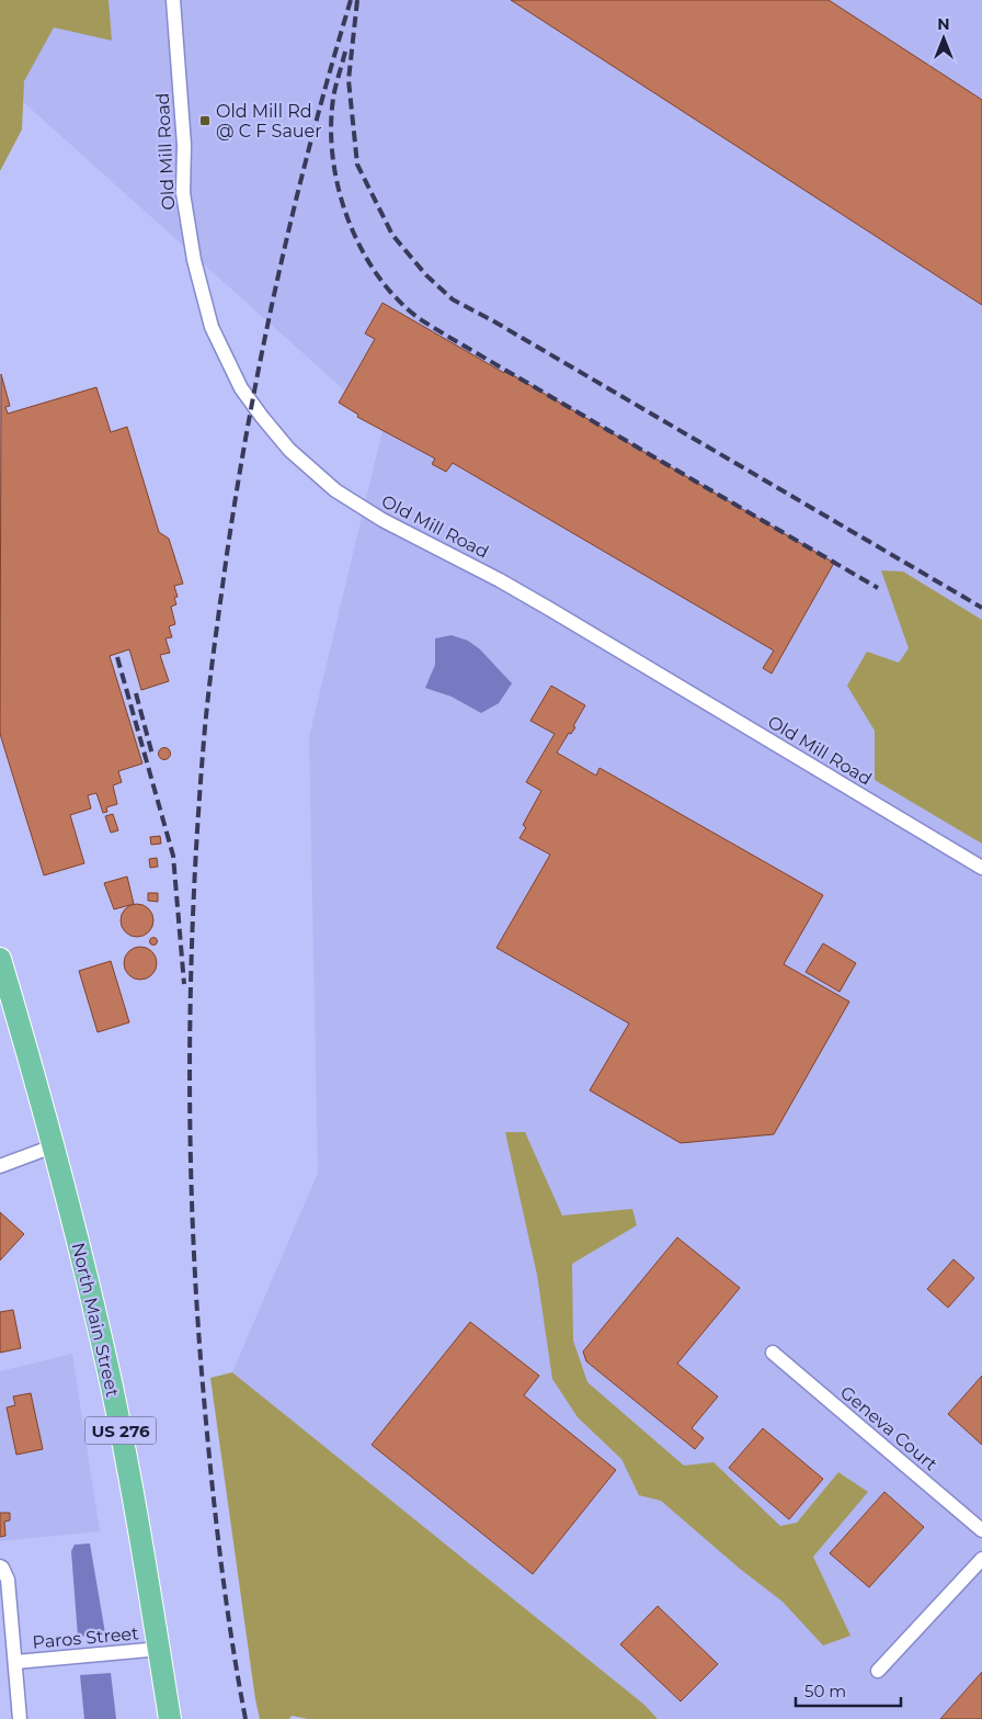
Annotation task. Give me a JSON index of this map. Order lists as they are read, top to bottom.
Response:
{
  "streets": {
    "main road": ["North Main Street", "US 276"],
    "street": ["Old Mill Road", "Geneva Court", "Paros Street"]
  },
  "crossings": [
    ["North Main Street", "Paros Street"]
  ],
  "places": {
    "transit": ["Old Mill Rd @ C F Sauer"]
  },
  "scale_bar": "50 m",
  "north": "top"
}
